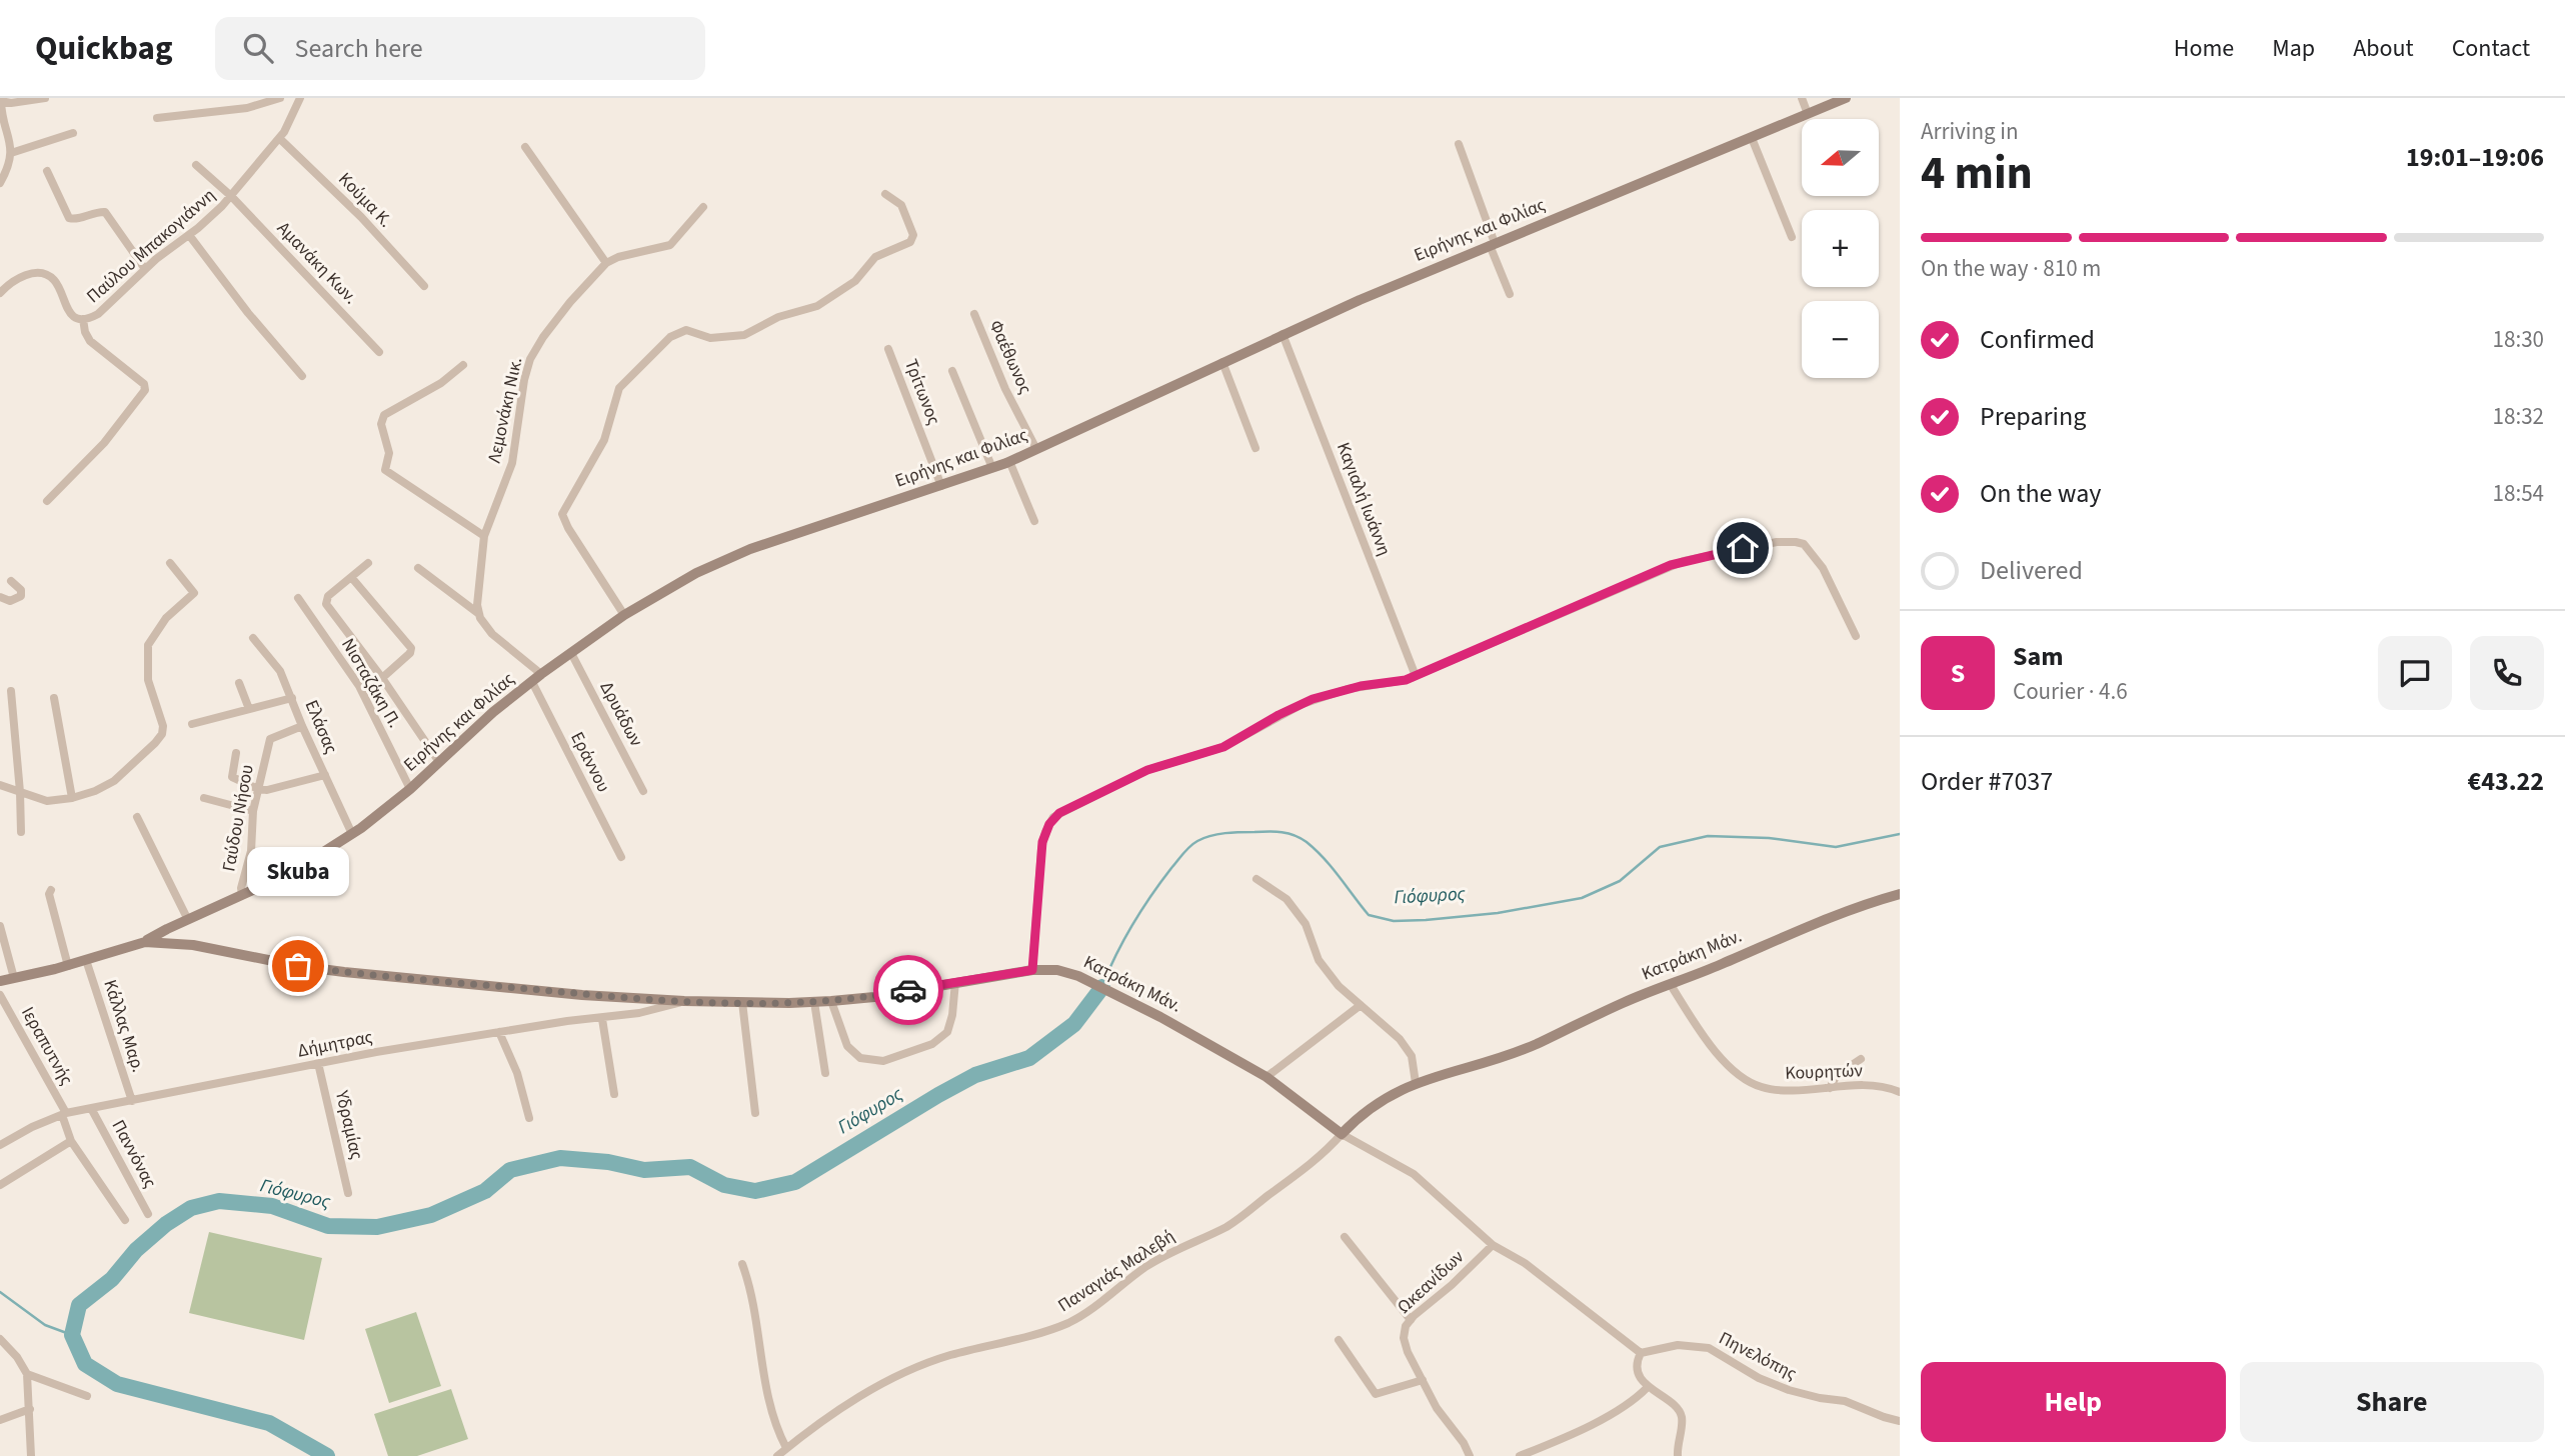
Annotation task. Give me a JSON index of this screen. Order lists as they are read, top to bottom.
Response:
{
  "streets": {
    "street": [
      "Κούμα Κ.",
      "Ειρήνης και Φιλίας",
      "Παύλου Μπακογιάννη",
      "Αμανάκη Κων.",
      "Φαέθωνος",
      "Τρίτωνος",
      "Λεμονάκη Νικ.",
      "Καγιαλή Ιωάννη",
      "Νισταζάκη Π.",
      "Δρυάδων",
      "Ελάσας",
      "Εράννου",
      "Γαύδου Νήσου",
      "Κατράκη Μάν.",
      "Κάλλας Μαρ.",
      "Δήμητρας",
      "Ιεραπυτνής",
      "Κουρητών",
      "Υδραμίας",
      "Παννόνας",
      "Παναγιάς Μαλεβή",
      "Ωκεανίδων",
      "Πηνελόπης"
    ]
  },
  "crossings": [
    ["Κούμα Κ.", "Παύλου Μπακογιάννη"],
    ["Ειρήνης και Φιλίας", "Φαέθωνος"],
    ["Ειρήνης και Φιλίας", "Τρίτωνος"],
    ["Ειρήνης και Φιλίας", "Καγιαλή Ιωάννη"],
    ["Ειρήνης και Φιλίας", "Νισταζάκη Π."],
    ["Ειρήνης και Φιλίας", "Δρυάδων"],
    ["Ειρήνης και Φιλίας", "Ελάσας"],
    ["Ειρήνης και Φιλίας", "Εράννου"],
    ["Ειρήνης και Φιλίας", "Γαύδου Νήσου"],
    ["Ειρήνης και Φιλίας", "Κατράκη Μάν."],
    ["Παύλου Μπακογιάννη", "Αμανάκη Κων."],
    ["Ελάσας", "Γαύδου Νήσου"],
    ["Κατράκη Μάν.", "Δήμητρας"],
    ["Κατράκη Μάν.", "Κουρητών"],
    ["Κατράκη Μάν.", "Παναγιάς Μαλεβή"],
    ["Κάλλας Μαρ.", "Δήμητρας"],
    ["Δήμητρας", "Ιεραπυτνής"],
    ["Δήμητρας", "Υδραμίας"],
    ["Δήμητρας", "Παννόνας"]
  ],
  "water": ["Γιόφυρος"],
  "places": ["Skuba"],
  "north": "left",
  "page": {
    "header": "Quickbag",
    "search": "Search here",
    "nav": [
      "Home",
      "Map",
      "About",
      "Contact"
    ],
    "heading": ["4 min", "Arriving in", "19:01–19:06"],
    "panel": [
      "Sam",
      "Courier · 4.6",
      "Order #7037",
      "€43.22"
    ],
    "map_buttons": ["+", "−"],
    "bar": "On the way · 810 m",
    "list": [
      ["Confirmed", "18:30"],
      ["Preparing", "18:32"],
      ["On the way", "18:54"],
      "Delivered"
    ],
    "round": "S",
    "bubble": "Skuba",
    "buttons": ["Help", "Share"]
  }
}
